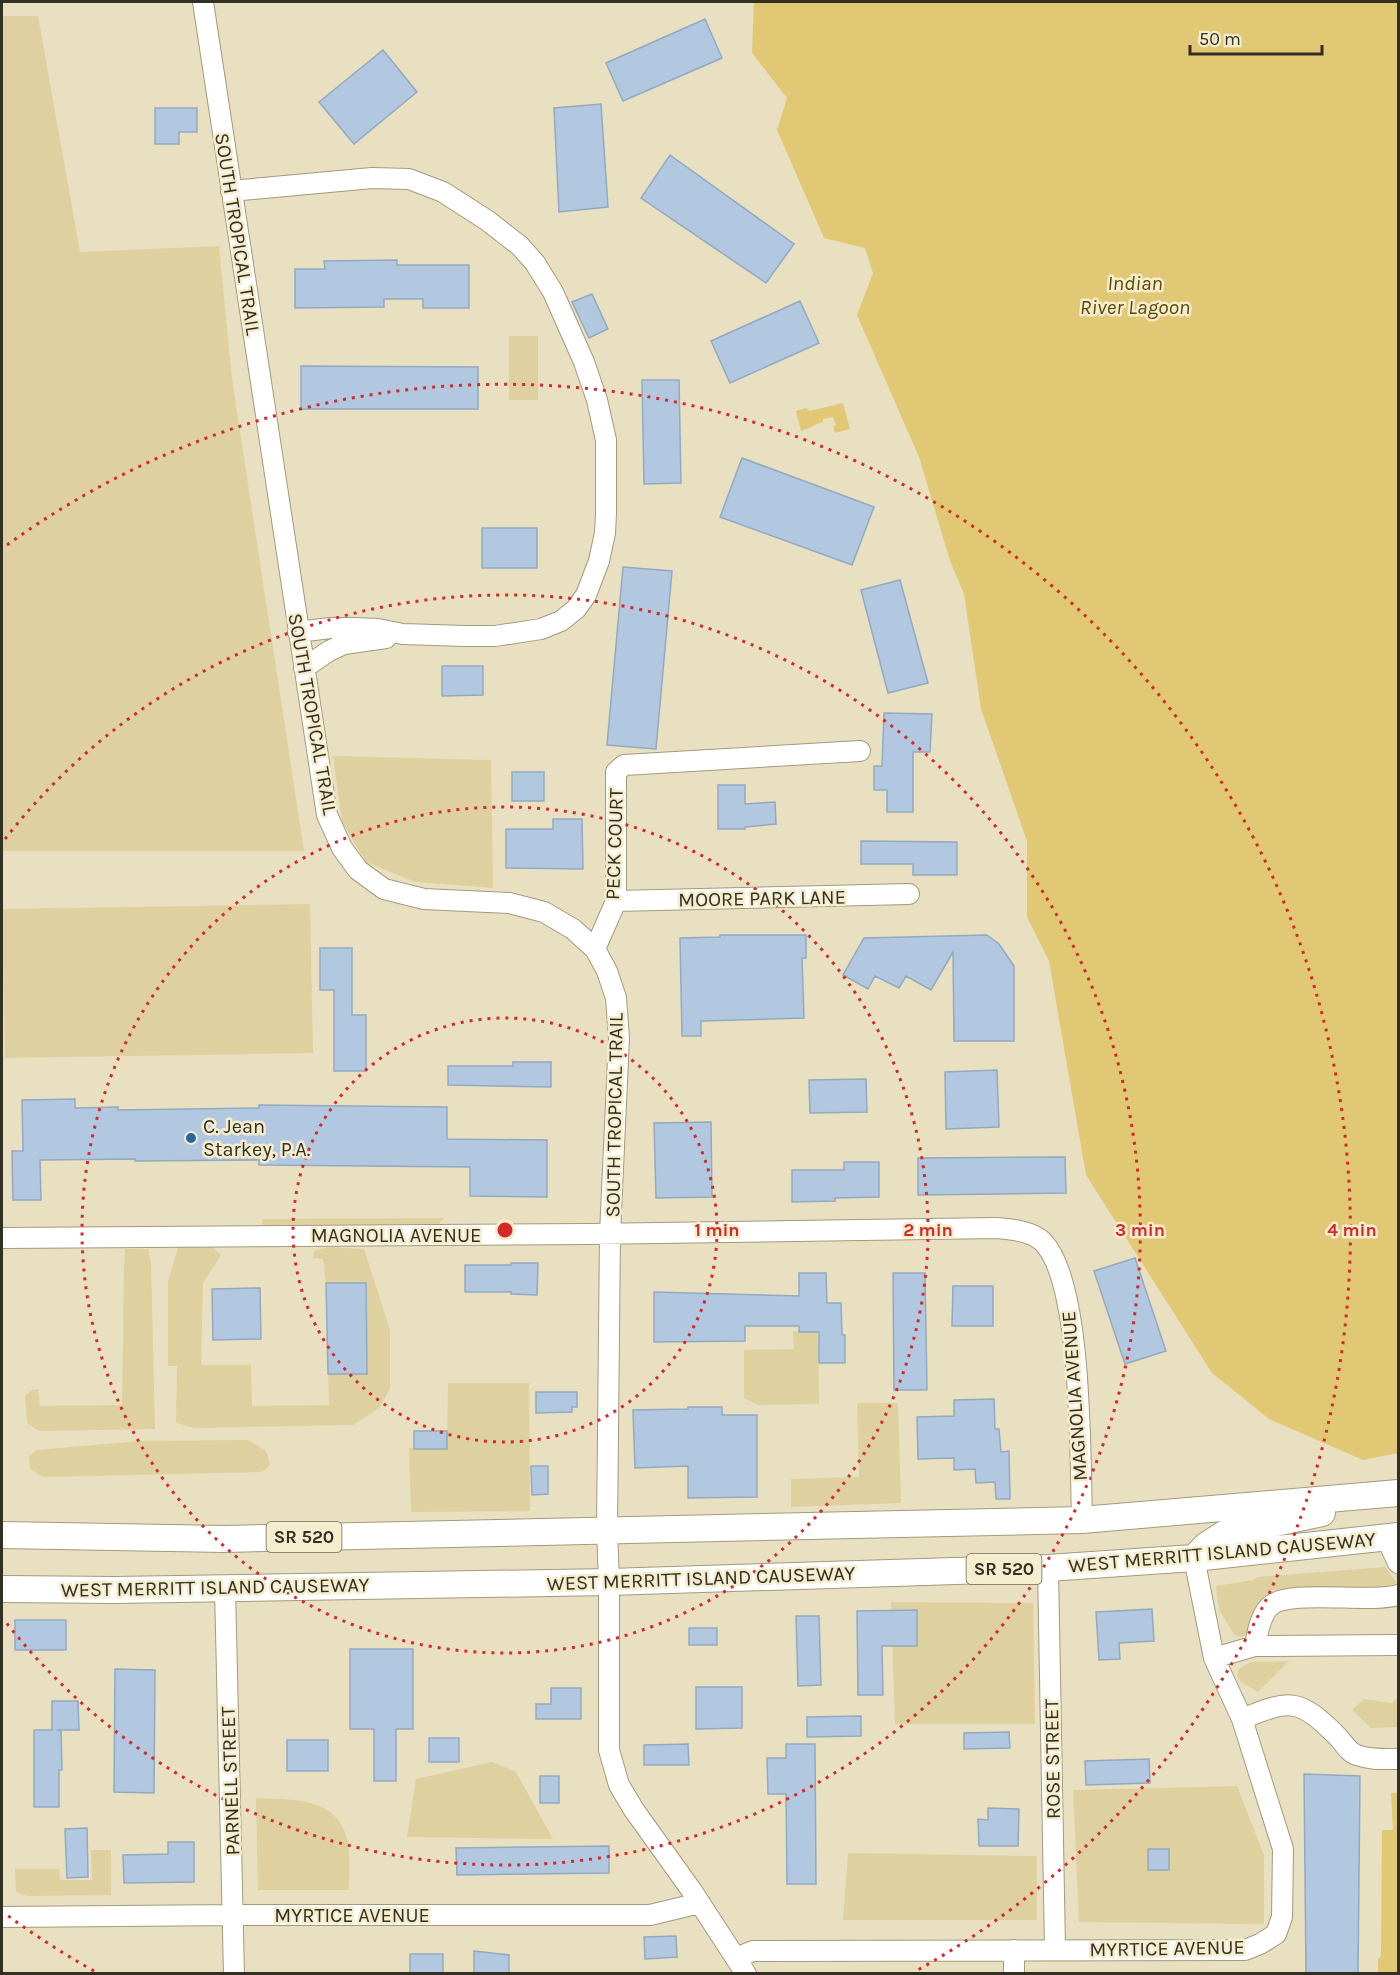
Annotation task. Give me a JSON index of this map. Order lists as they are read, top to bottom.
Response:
{
  "streets": {
    "main road": ["SR 520", "WEST MERRITT ISLAND CAUSEWAY"],
    "street": [
      "SOUTH TROPICAL TRAIL",
      "PECK COURT",
      "MOORE PARK LANE",
      "MAGNOLIA AVENUE",
      "ROSE STREET",
      "PARNELL STREET",
      "MYRTICE AVENUE"
    ]
  },
  "crossings": [
    ["SOUTH TROPICAL TRAIL", "PECK COURT"],
    ["SOUTH TROPICAL TRAIL", "MAGNOLIA AVENUE"],
    ["SOUTH TROPICAL TRAIL", "SR 520"],
    ["SOUTH TROPICAL TRAIL", "WEST MERRITT ISLAND CAUSEWAY"],
    ["SOUTH TROPICAL TRAIL", "MYRTICE AVENUE"],
    ["PECK COURT", "MOORE PARK LANE"],
    ["MAGNOLIA AVENUE", "SR 520"],
    ["WEST MERRITT ISLAND CAUSEWAY", "ROSE STREET"],
    ["WEST MERRITT ISLAND CAUSEWAY", "PARNELL STREET"],
    ["WEST MERRITT ISLAND CAUSEWAY", "MYRTICE AVENUE"],
    ["ROSE STREET", "MYRTICE AVENUE"],
    ["PARNELL STREET", "MYRTICE AVENUE"]
  ],
  "water": ["Indian River Lagoon"],
  "places": ["C. Jean Starkey, P.A."],
  "scale_bar": "50 m",
  "rings": [
    "1 min",
    "2 min",
    "3 min",
    "4 min"
  ]
}
